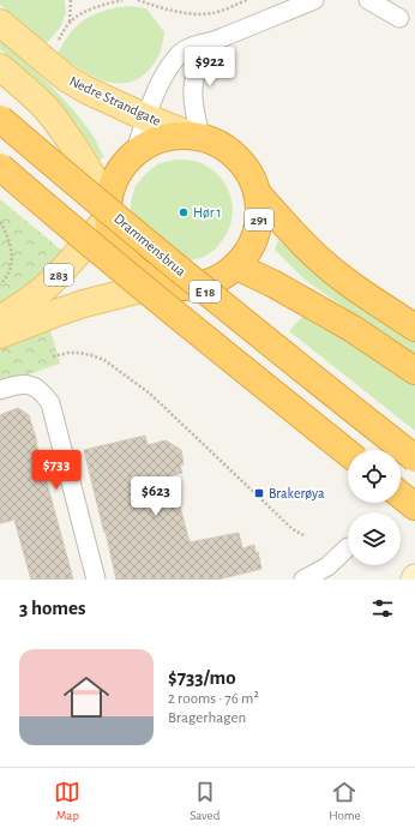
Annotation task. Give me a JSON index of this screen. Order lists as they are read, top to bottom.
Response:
{
  "streets": {
    "highway": ["291", "Drammensbrua", "E 18"],
    "main road": ["Nedre Strandgate", "283"]
  },
  "crossings": [
    ["Nedre Strandgate", "291"],
    ["Nedre Strandgate", "283"],
    ["291", "283"]
  ],
  "places": {
    "other": ["Hør 1"],
    "transit": ["Brakerøya"]
  },
  "page": {
    "price": ["$922", "$733", "$623"],
    "heading": "3 homes",
    "list": [
      {
        "name": "$733/mo",
        "note": "2 rooms · 76 m² · Bragerhagen"
      }
    ],
    "tabs": ["Map", "Saved", "Home"]
  }
}
